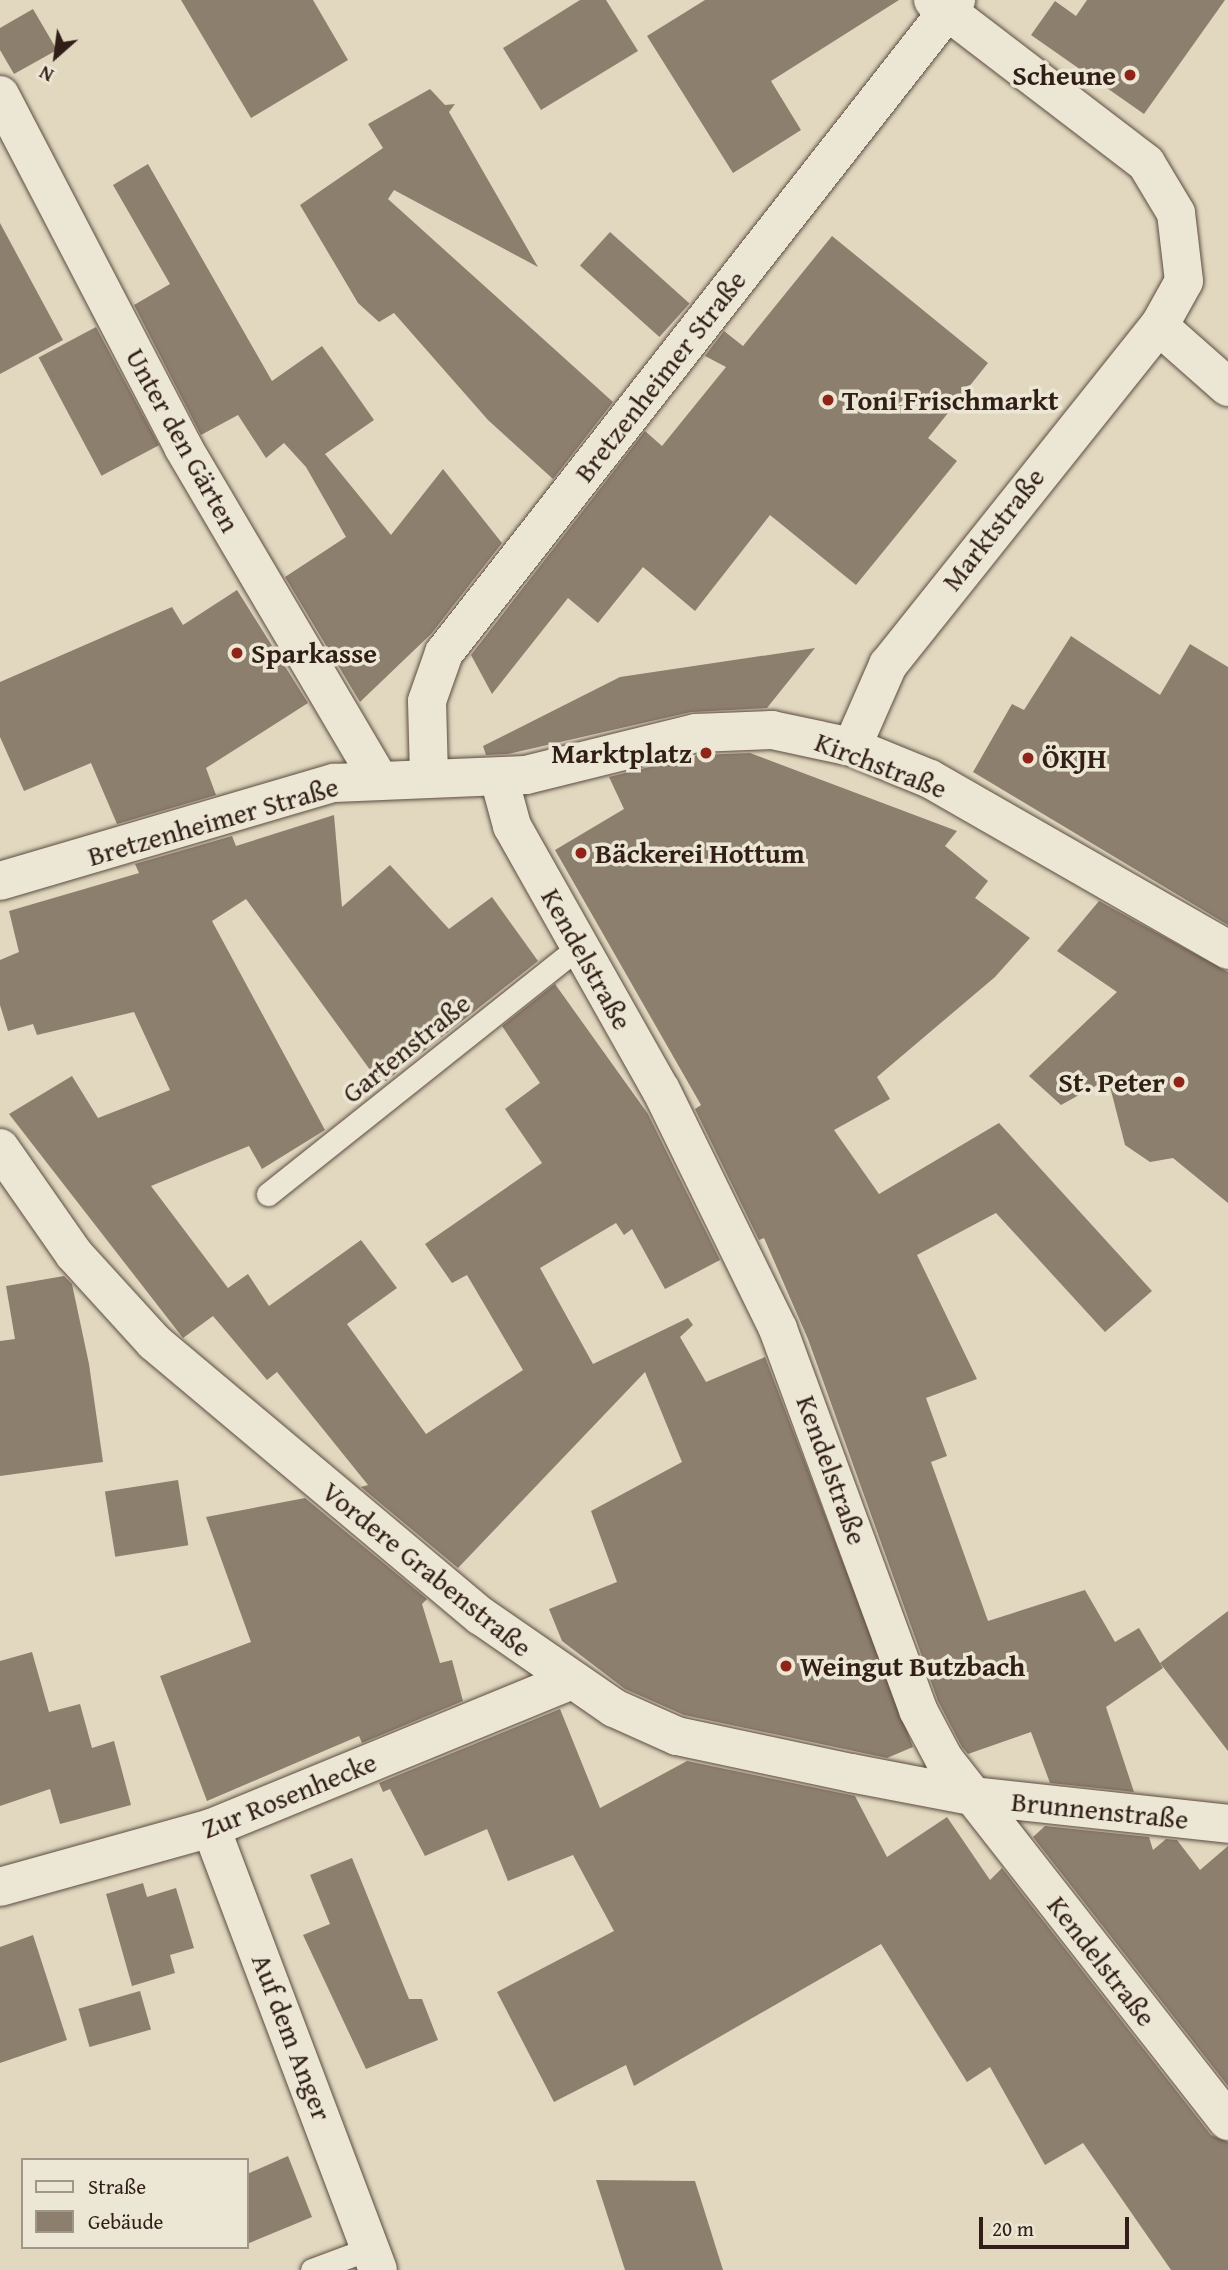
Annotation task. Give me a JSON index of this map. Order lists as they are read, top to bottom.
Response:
{
  "streets": {
    "street": [
      "Bretzenheimer Straße",
      "Unter den Gärten",
      "Marktstraße",
      "Kirchstraße",
      "Kendelstraße",
      "Vordere Grabenstraße",
      "Zur Rosenhecke",
      "Brunnenstraße",
      "Auf dem Anger"
    ],
    "lane": ["Gartenstraße"]
  },
  "crossings": [
    ["Bretzenheimer Straße", "Unter den Gärten"],
    ["Bretzenheimer Straße", "Marktstraße"],
    ["Bretzenheimer Straße", "Kirchstraße"],
    ["Bretzenheimer Straße", "Kendelstraße"],
    ["Marktstraße", "Kirchstraße"],
    ["Kirchstraße", "Kendelstraße"],
    ["Kendelstraße", "Gartenstraße"],
    ["Kendelstraße", "Vordere Grabenstraße"],
    ["Kendelstraße", "Brunnenstraße"],
    ["Vordere Grabenstraße", "Zur Rosenhecke"],
    ["Vordere Grabenstraße", "Brunnenstraße"],
    ["Zur Rosenhecke", "Auf dem Anger"]
  ],
  "places": [
    "Scheune",
    "Toni Frischmarkt",
    "Sparkasse",
    "Marktplatz",
    "ÖKJH",
    "Bäckerei Hottum",
    "St. Peter",
    "Weingut Butzbach"
  ],
  "legend": ["Straße", "Gebäude"],
  "scale_bar": "20 m",
  "north": "bottom left"
}
